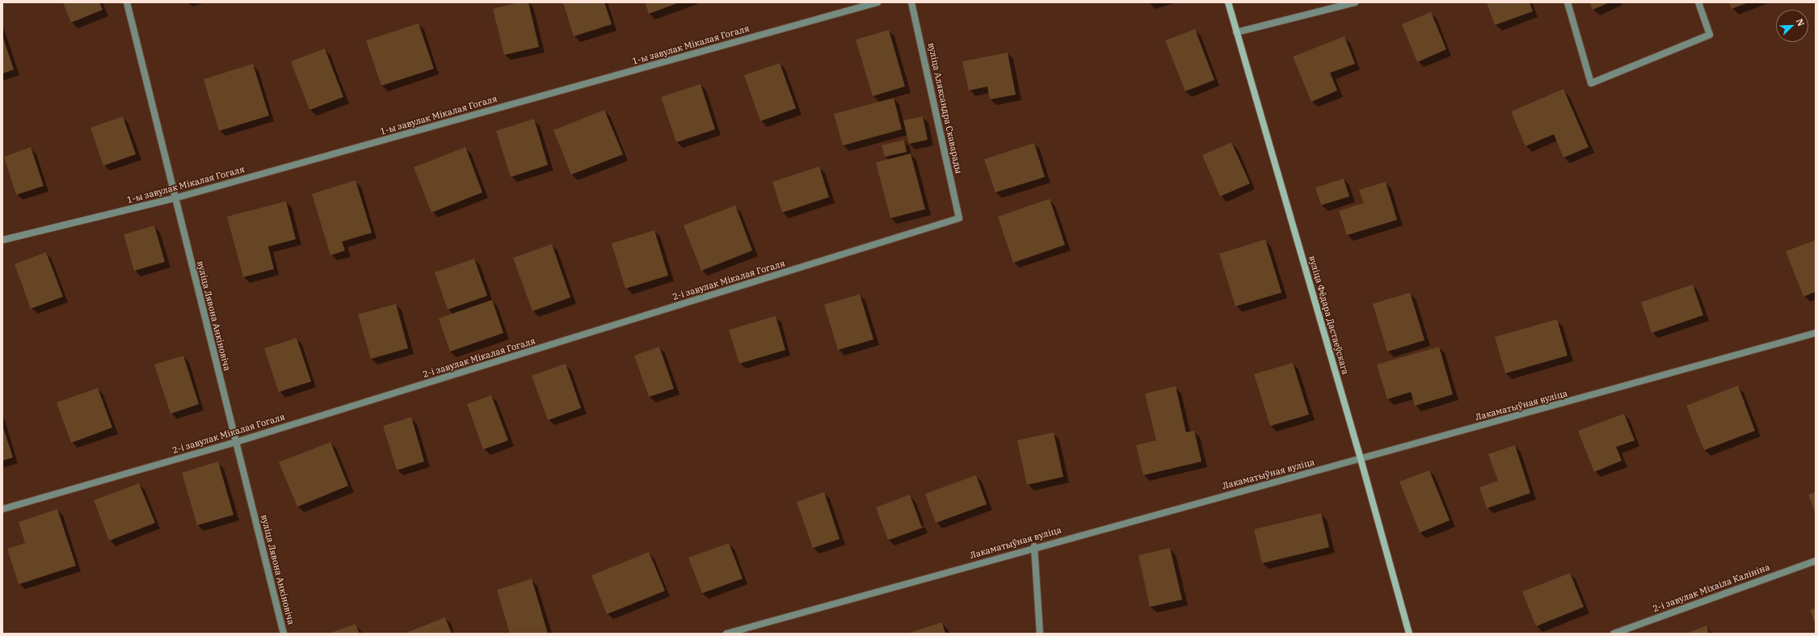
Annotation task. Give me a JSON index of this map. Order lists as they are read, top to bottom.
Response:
{
  "streets": {
    "street": [
      "1-ы завулак Мікалая Гогаля",
      "вуліца Аляксандра Скаварады",
      "2-і завулак Мікалая Гогаля",
      "вуліца Фёдара Дастаеўскага",
      "вуліца Лявона Анкіновіча",
      "Лакаматыўная вуліца",
      "2-і завулак Міхаіла Калініна"
    ]
  },
  "crossings": [
    ["1-ы завулак Мікалая Гогаля", "вуліца Лявона Анкіновіча"],
    ["вуліца Аляксандра Скаварады", "2-і завулак Мікалая Гогаля"],
    ["2-і завулак Мікалая Гогаля", "вуліца Лявона Анкіновіча"],
    ["вуліца Фёдара Дастаеўскага", "Лакаматыўная вуліца"]
  ],
  "north": "top right"
}
